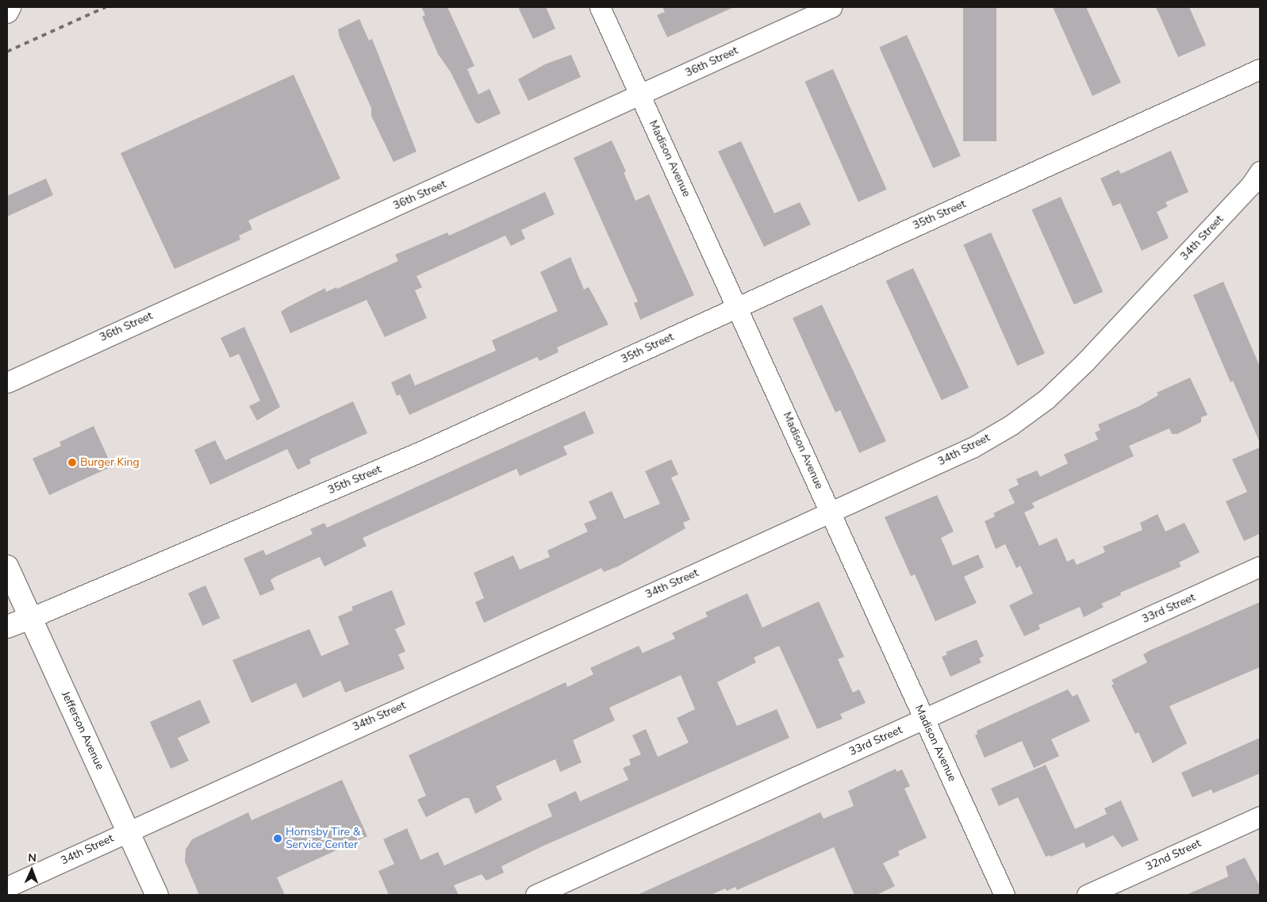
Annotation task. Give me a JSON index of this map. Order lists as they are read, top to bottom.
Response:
{
  "streets": {
    "main road": ["Jefferson Avenue"],
    "street": [
      "36th Street",
      "Madison Avenue",
      "35th Street",
      "34th Street",
      "33rd Street",
      "32nd Street"
    ]
  },
  "crossings": [
    ["36th Street", "Madison Avenue"],
    ["Madison Avenue", "35th Street"],
    ["Madison Avenue", "34th Street"],
    ["Madison Avenue", "33rd Street"],
    ["35th Street", "Jefferson Avenue"],
    ["34th Street", "Jefferson Avenue"]
  ],
  "places": ["Burger King", "Hornsby Tire & Service Center"],
  "north": "top"
}
